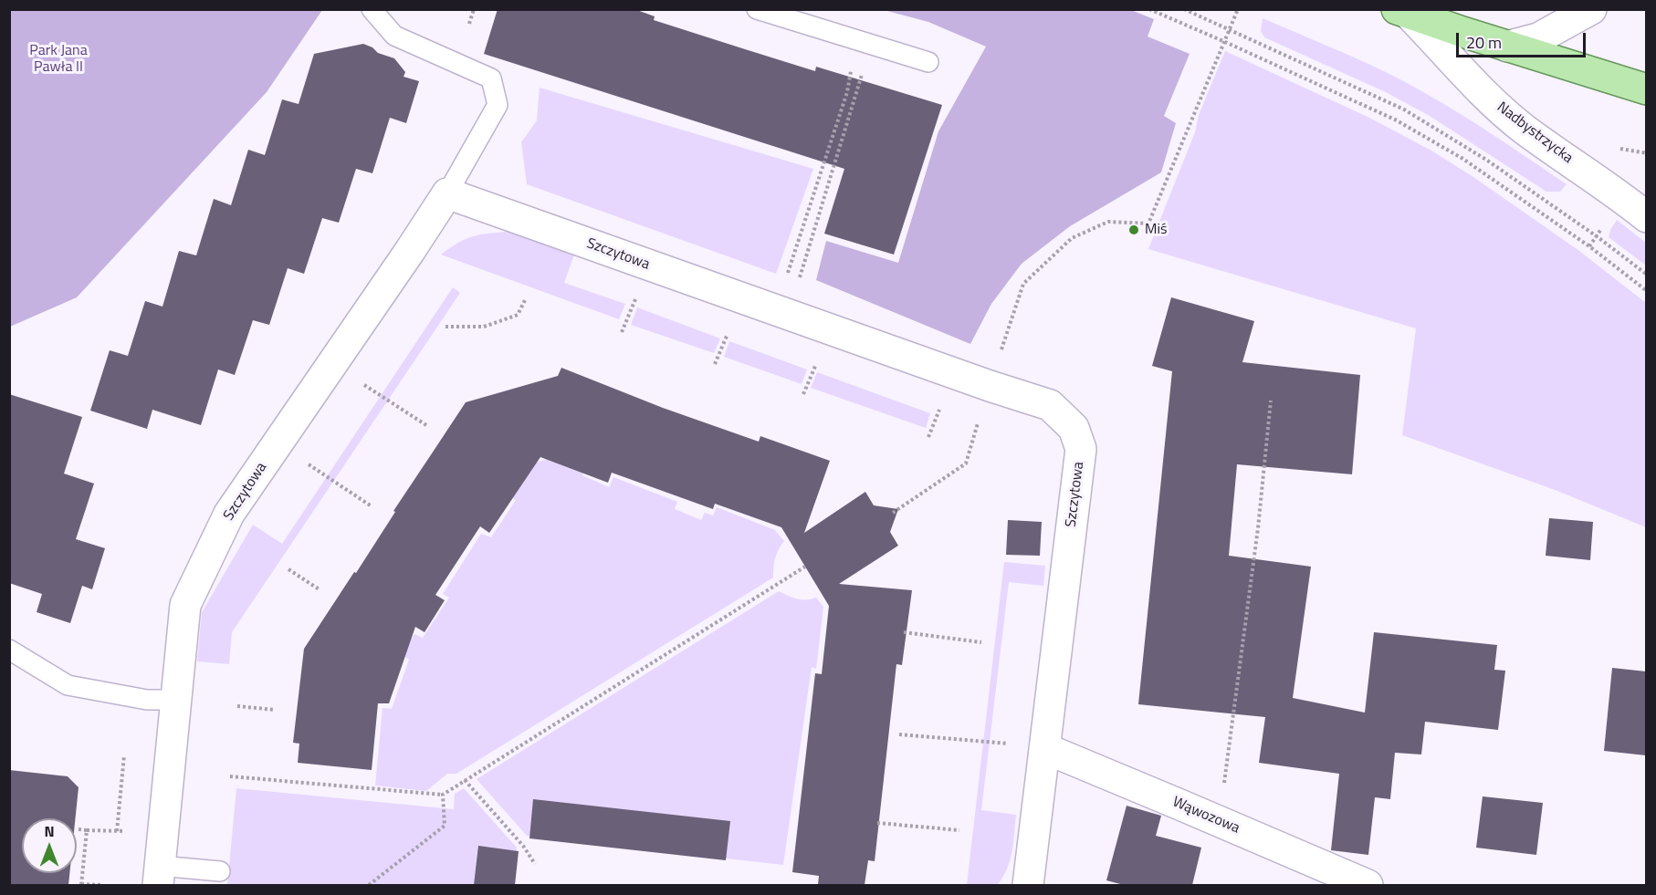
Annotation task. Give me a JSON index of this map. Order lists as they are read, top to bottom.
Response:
{
  "streets": {
    "street": ["Nadbystrzycka", "Szczytowa", "Wąwozowa"]
  },
  "crossings": [
    ["Szczytowa", "Wąwozowa"]
  ],
  "parks": ["Park Jana Pawła II"],
  "places": ["Miś"],
  "scale_bar": "20 m",
  "north": "top"
}
